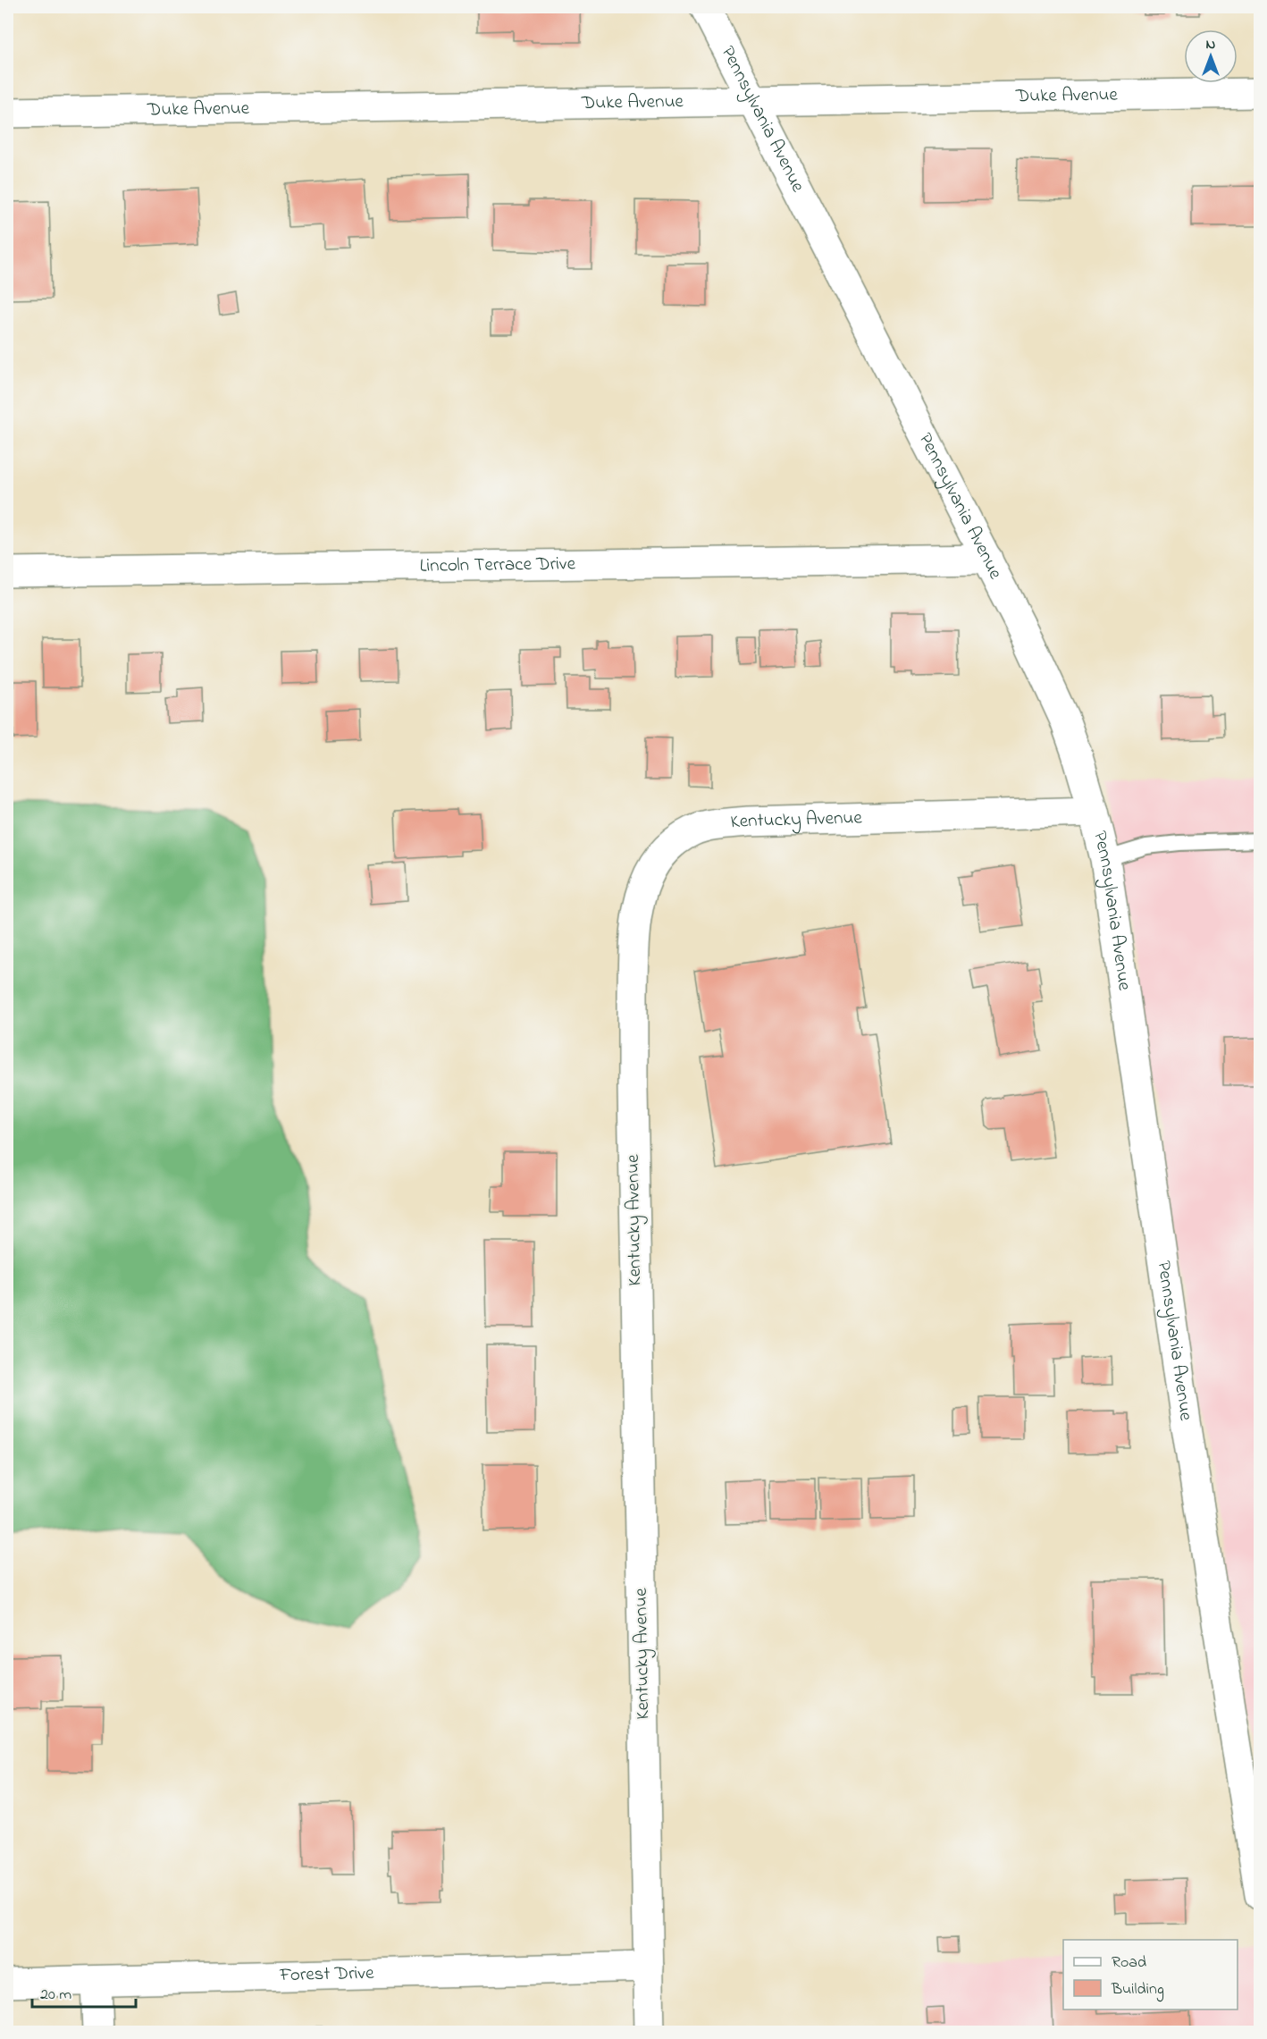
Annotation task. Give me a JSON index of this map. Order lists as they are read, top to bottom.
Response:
{
  "streets": {
    "street": [
      "Duke Avenue",
      "Pennsylvania Avenue",
      "Lincoln Terrace Drive",
      "Kentucky Avenue",
      "Forest Drive"
    ]
  },
  "crossings": [
    ["Duke Avenue", "Pennsylvania Avenue"],
    ["Pennsylvania Avenue", "Lincoln Terrace Drive"],
    ["Pennsylvania Avenue", "Kentucky Avenue"],
    ["Kentucky Avenue", "Forest Drive"]
  ],
  "legend": ["Road", "Building"],
  "scale_bar": "20 m",
  "north": "top"
}
